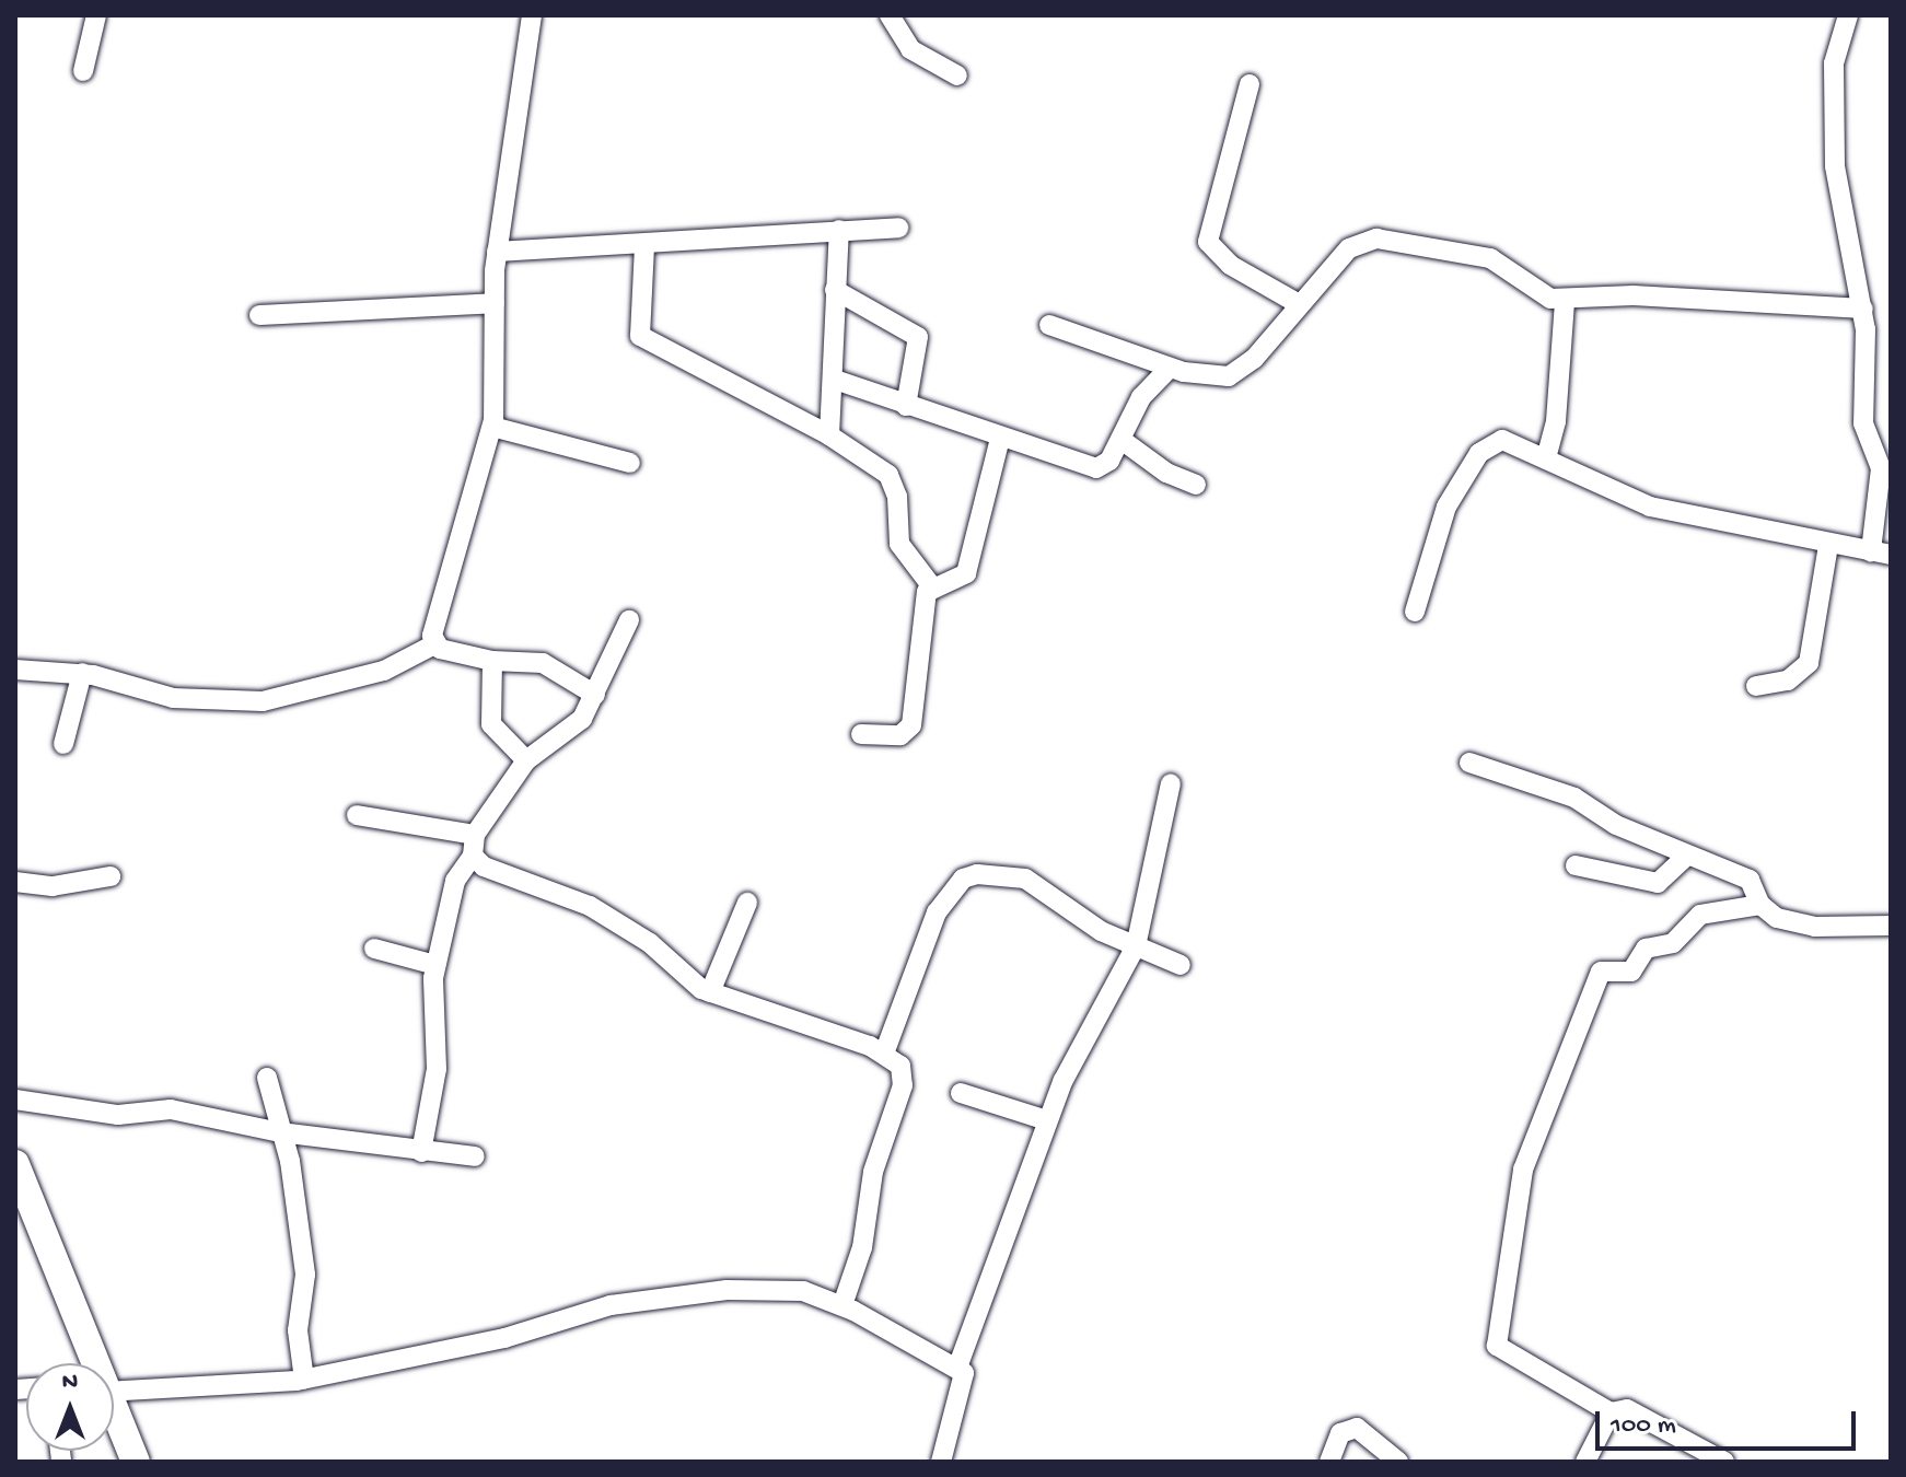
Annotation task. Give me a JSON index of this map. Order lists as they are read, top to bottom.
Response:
{
  "scale_bar": "100 m",
  "north": "top"
}
